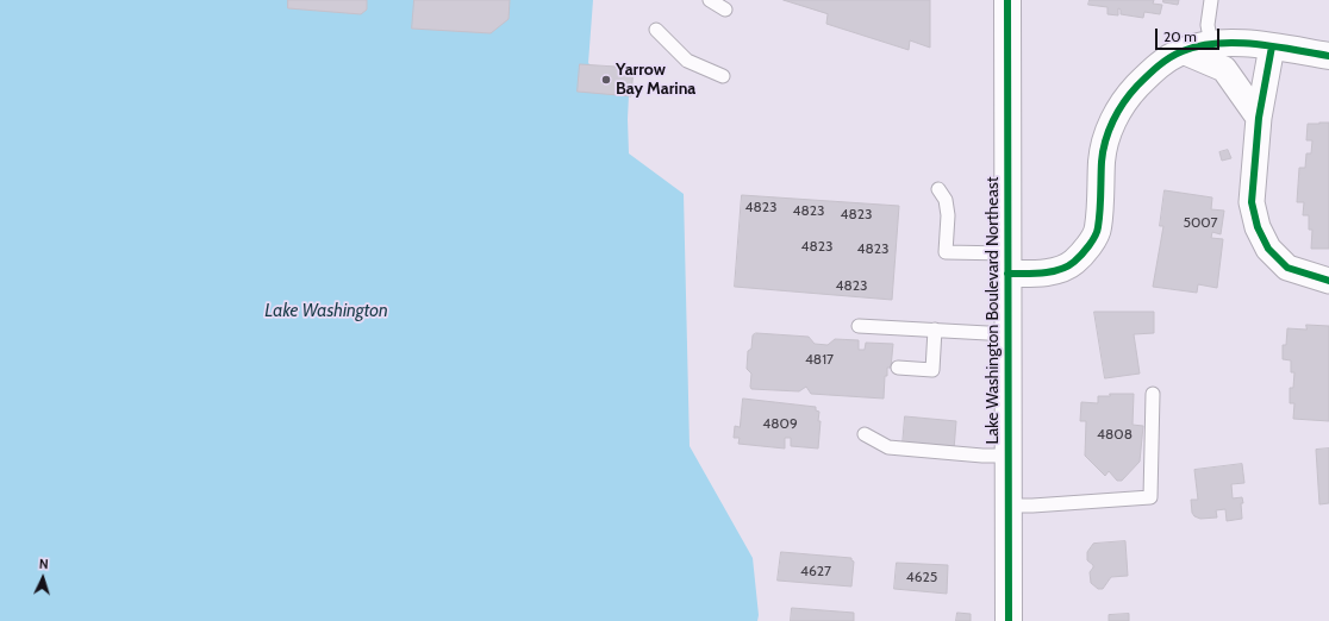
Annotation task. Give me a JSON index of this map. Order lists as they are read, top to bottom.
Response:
{
  "streets": {
    "main road": ["Lake Washington Boulevard Northeast"]
  },
  "water": ["Lake Washington"],
  "places": ["Yarrow Bay Marina"],
  "house_numbers": [
    "4823",
    "4823",
    "4823",
    "5007",
    "4823",
    "4823",
    "4823",
    "4817",
    "4809",
    "4808",
    "4627",
    "4625"
  ],
  "scale_bar": "20 m",
  "north": "top"
}
